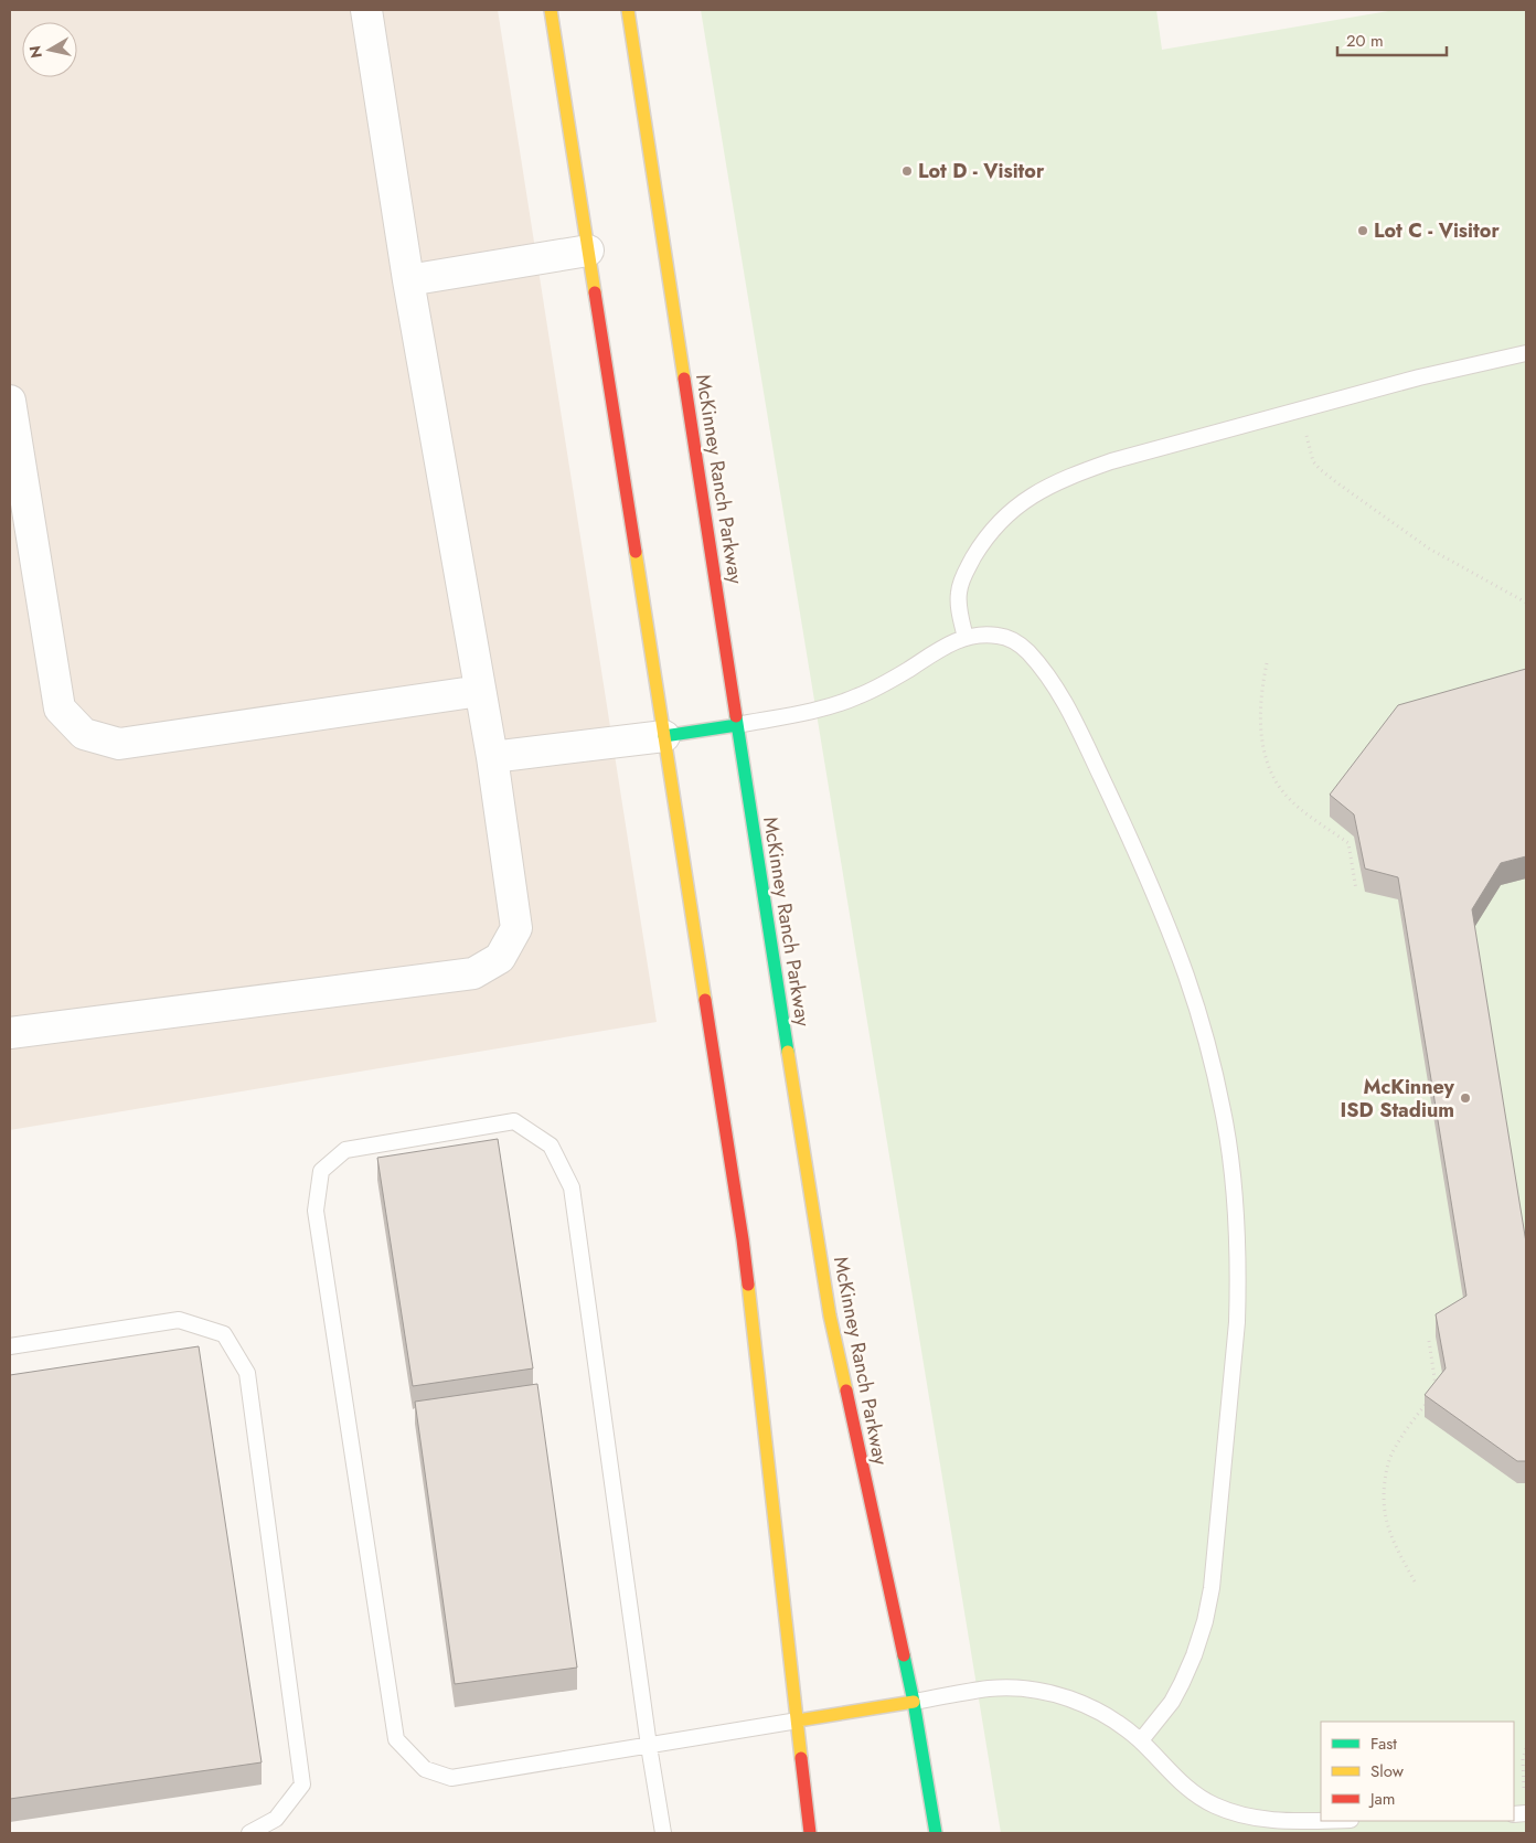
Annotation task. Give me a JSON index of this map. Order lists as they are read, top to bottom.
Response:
{
  "streets": {
    "main road": ["McKinney Ranch Parkway"]
  },
  "places": ["Lot D - Visitor", "Lot C - Visitor", "McKinney ISD Stadium"],
  "legend": ["Fast", "Slow", "Jam"],
  "scale_bar": "20 m",
  "north": "left"
}
